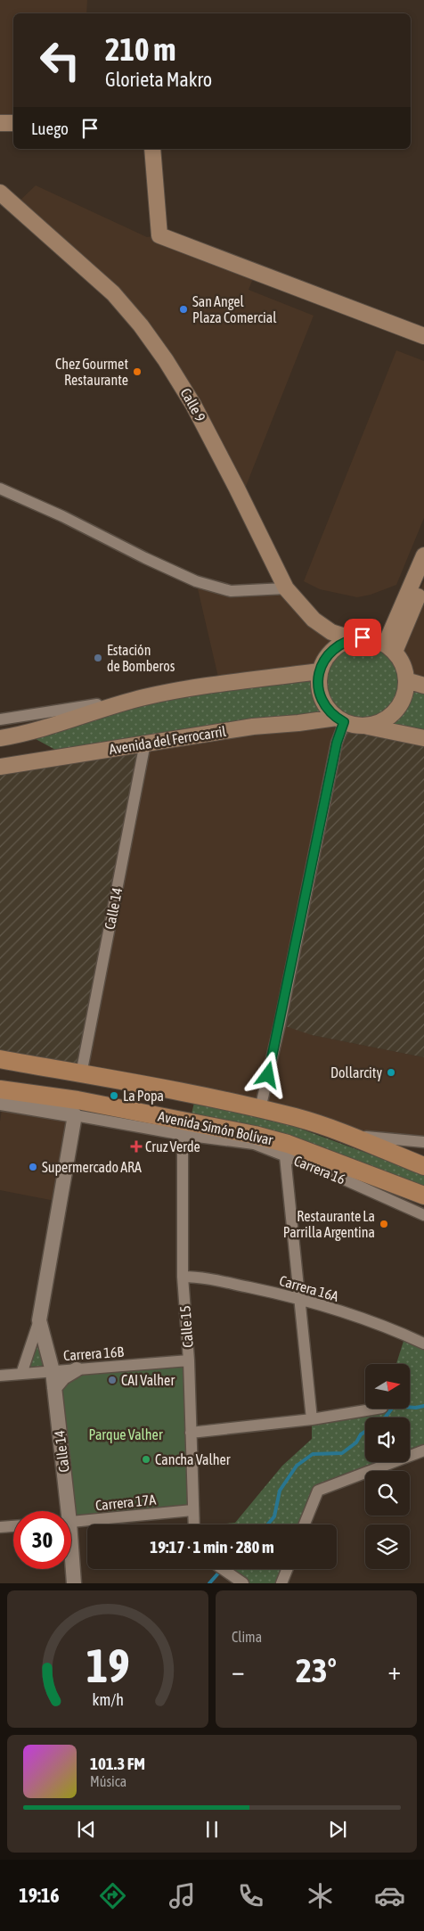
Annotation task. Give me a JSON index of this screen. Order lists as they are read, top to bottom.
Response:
{
  "streets": {
    "main road": ["Calle 9", "Avenida del Ferrocarril", "Avenida Simón Bolívar"],
    "street": [
      "Calle 14",
      "Carrera 16",
      "Carrera 16A",
      "Calle 15",
      "Carrera 16B",
      "Carrera 17A"
    ]
  },
  "crossings": [
    ["Calle 9", "Avenida del Ferrocarril"],
    ["Avenida del Ferrocarril", "Calle 14"],
    ["Calle 14", "Avenida Simón Bolívar"],
    ["Calle 14", "Carrera 16"],
    ["Calle 14", "Carrera 16B"],
    ["Avenida Simón Bolívar", "Carrera 16"],
    ["Avenida Simón Bolívar", "Calle 15"],
    ["Carrera 16", "Calle 15"],
    ["Carrera 16A", "Calle 15"],
    ["Calle 15", "Carrera 16B"],
    ["Calle 15", "Carrera 17A"]
  ],
  "parks": ["Parque Valher"],
  "places": {
    "other": [
      "San Angel Plaza Comercial",
      "Chez Gourmet Restaurante",
      "Estación de Bomberos",
      "Dollarcity",
      "La Popa",
      "Supermercado ARA",
      "Restaurante La Parrilla Argentina",
      "CAI Valher",
      "Cancha Valher"
    ],
    "health": ["Cruz Verde"]
  },
  "north": "right",
  "page": {
    "turn": ["210 m", "Glorieta Makro"],
    "then": "Luego",
    "limit": "30",
    "trip": "19:17 · 1 min · 280 m",
    "tile": "Clima",
    "heat": ["−", "23°", "+"],
    "song": ["101.3 FM", "Música"],
    "tabs": "19:16",
    "gauge": ["19", "km/h"]
  }
}
